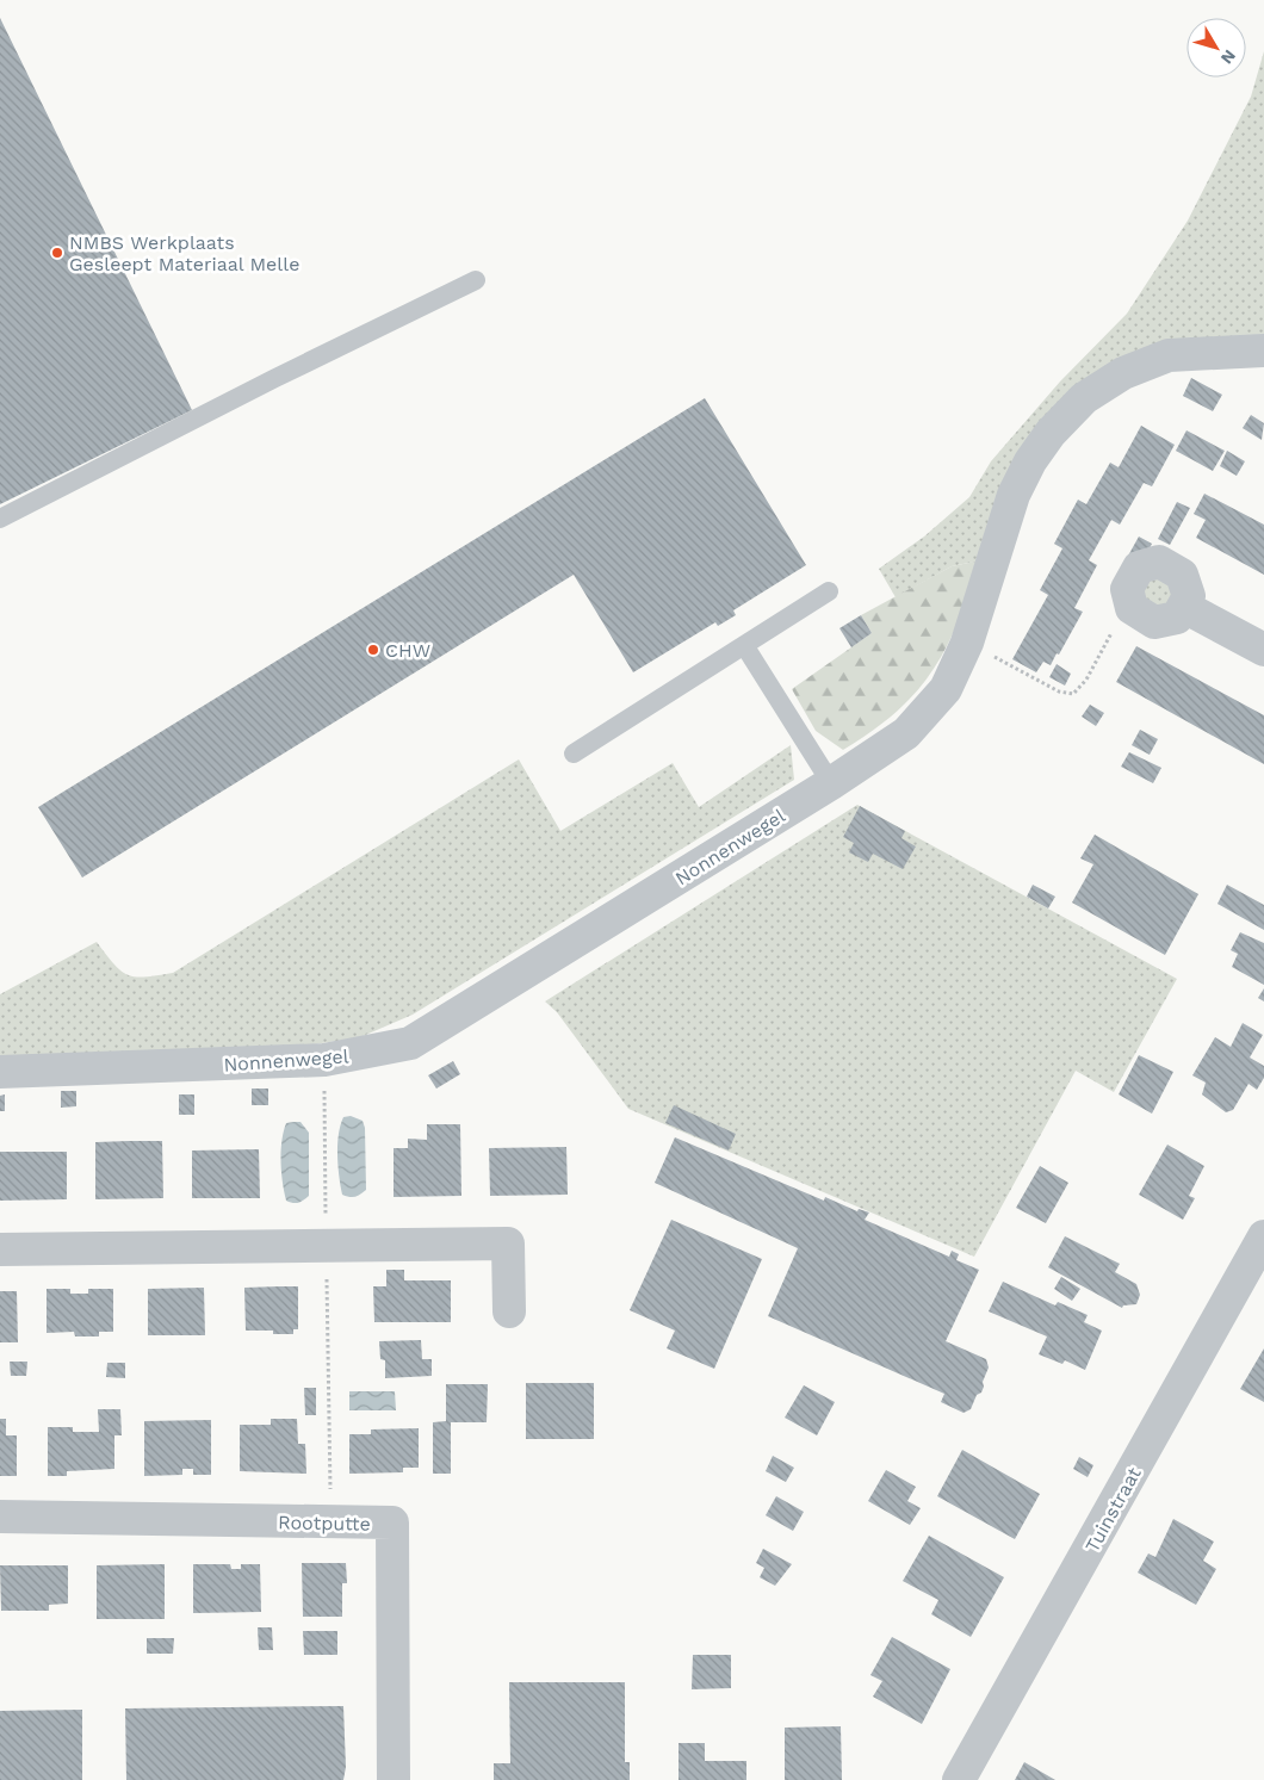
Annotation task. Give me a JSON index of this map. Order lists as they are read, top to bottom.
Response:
{
  "streets": {
    "street": ["Nonnenwegel", "Tuinstraat", "Rootputte"]
  },
  "places": ["NMBS Werkplaats Gesleept Materiaal Melle", "CHW"],
  "north": "bottom right"
}
